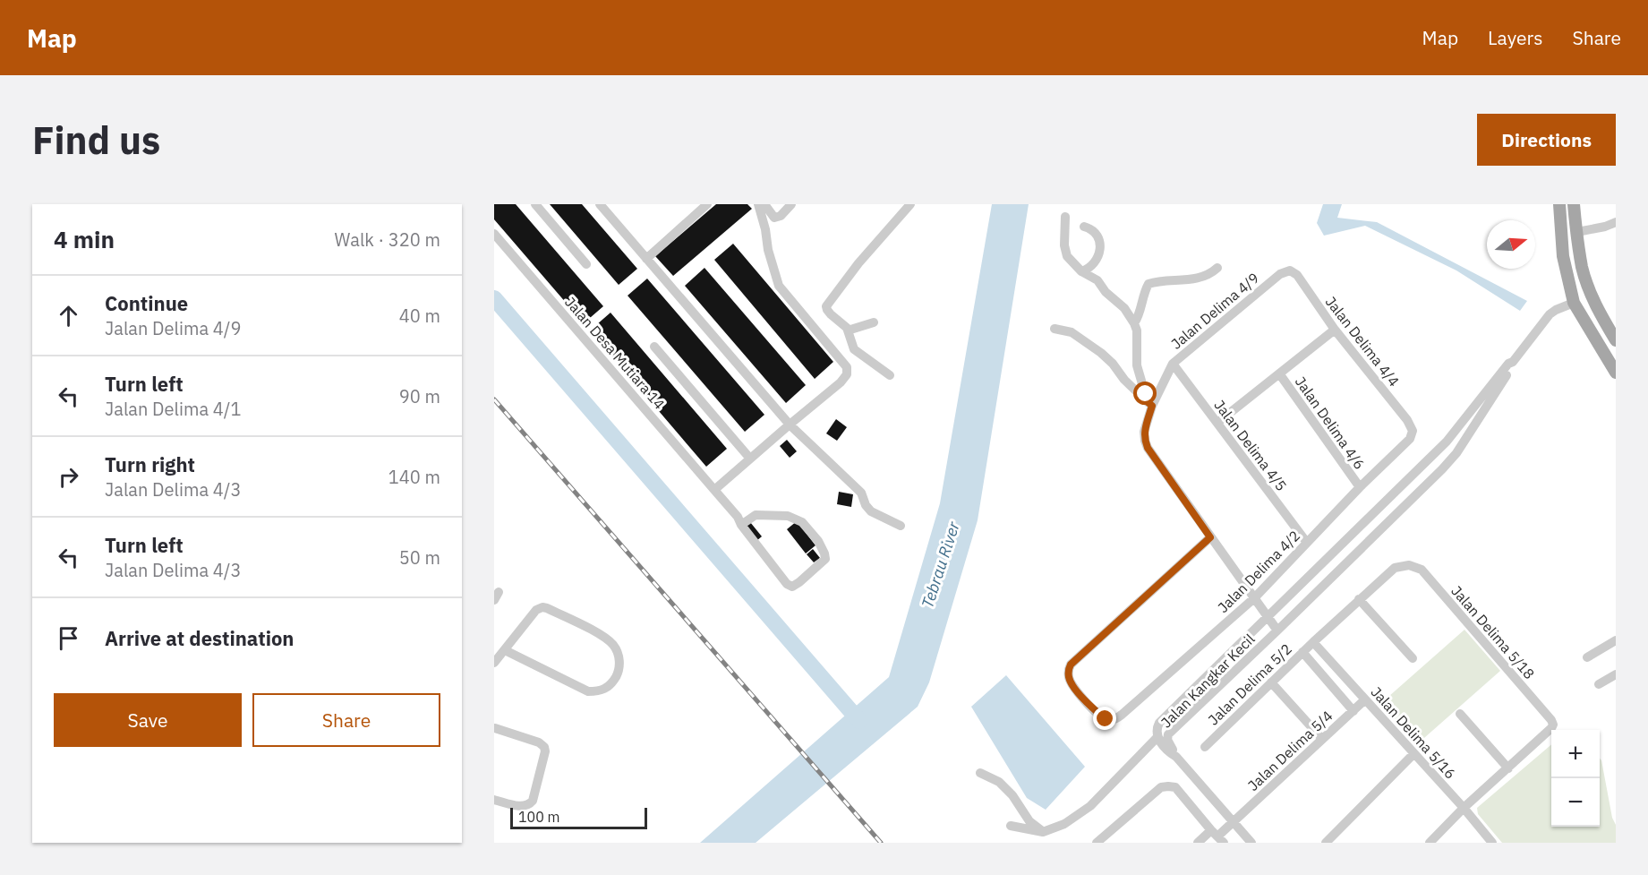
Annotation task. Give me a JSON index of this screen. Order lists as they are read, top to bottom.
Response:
{
  "streets": {
    "street": [
      "Jalan Delima 4/9",
      "Jalan Delima 4/4",
      "Jalan Desa Mutiara 14",
      "Jalan Delima 4/6",
      "Jalan Delima 4/5",
      "Jalan Delima 4/2",
      "Jalan Delima 5/18",
      "Jalan Kangkar Kecil",
      "Jalan Delima 5/2",
      "Jalan Delima 5/16",
      "Jalan Delima 5/4"
    ]
  },
  "crossings": [
    ["Jalan Delima 4/9", "Jalan Delima 4/4"],
    ["Jalan Delima 4/9", "Jalan Delima 4/5"],
    ["Jalan Delima 4/9", "Jalan Delima 4/2"],
    ["Jalan Delima 4/4", "Jalan Delima 4/2"],
    ["Jalan Delima 4/6", "Jalan Delima 4/2"],
    ["Jalan Delima 4/5", "Jalan Delima 4/2"],
    ["Jalan Delima 5/18", "Jalan Delima 5/2"],
    ["Jalan Delima 5/18", "Jalan Delima 5/16"],
    ["Jalan Delima 5/2", "Jalan Delima 5/16"],
    ["Jalan Delima 5/16", "Jalan Delima 5/4"]
  ],
  "water": ["Tebrau River"],
  "scale_bar": "100 m",
  "north": "right",
  "page": {
    "header": "Map",
    "nav": ["Map", "Layers", "Share"],
    "buttons": [
      "Directions",
      ["Save", "Share"]
    ],
    "title": "Find us",
    "heading": ["4 min", "Walk · 320 m"],
    "list": [
      ["Continue", "Jalan Delima 4/9", "40 m"],
      ["Turn left", "Jalan Delima 4/1", "90 m"],
      ["Turn right", "Jalan Delima 4/3", "140 m"],
      ["Turn left", "Jalan Delima 4/3", "50 m"],
      "Arrive at destination"
    ],
    "map_buttons": ["+", "−"],
    "scale": "100 m"
  }
}
